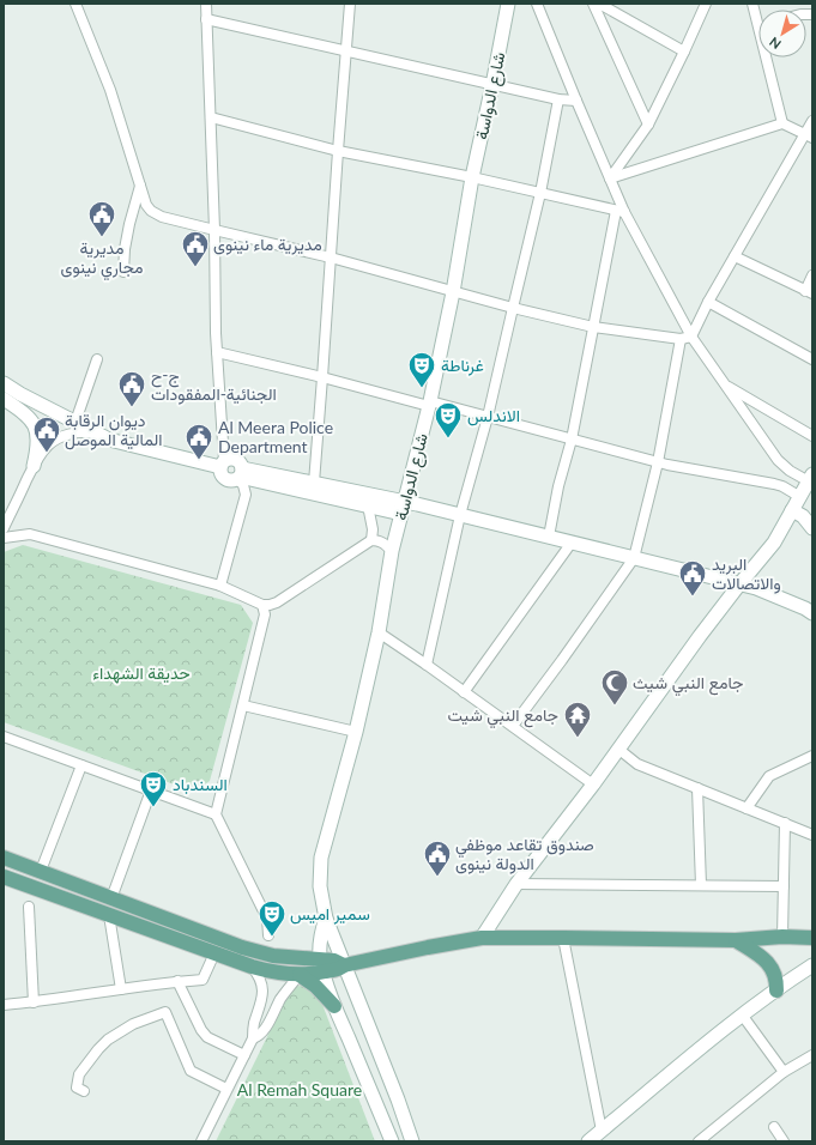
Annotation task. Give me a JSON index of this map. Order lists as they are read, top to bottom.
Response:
{
  "streets": {
    "street": ["شارع الدواسة"]
  },
  "parks": ["حديقة الشهداء", "Al Remah Square"],
  "places": {
    "public building": [
      "مديرية مجاري نينوى",
      "مديرية ماء نينوى",
      "ج-ح الجنائية-المفقودات",
      "ديوان الرقابة المالية الموصل",
      "Al Meera Police Department",
      "البريد والاتصالات",
      "صندوق تقاعد موظفي الدولة نينوى"
    ],
    "theatre": [
      "غرناطة",
      "الاندلس",
      "السندباد",
      "سمير اميس"
    ],
    "mosque": ["جامع النبي شيث"],
    "temple": ["جامع النبي شيت"]
  },
  "north": "bottom left"
}
